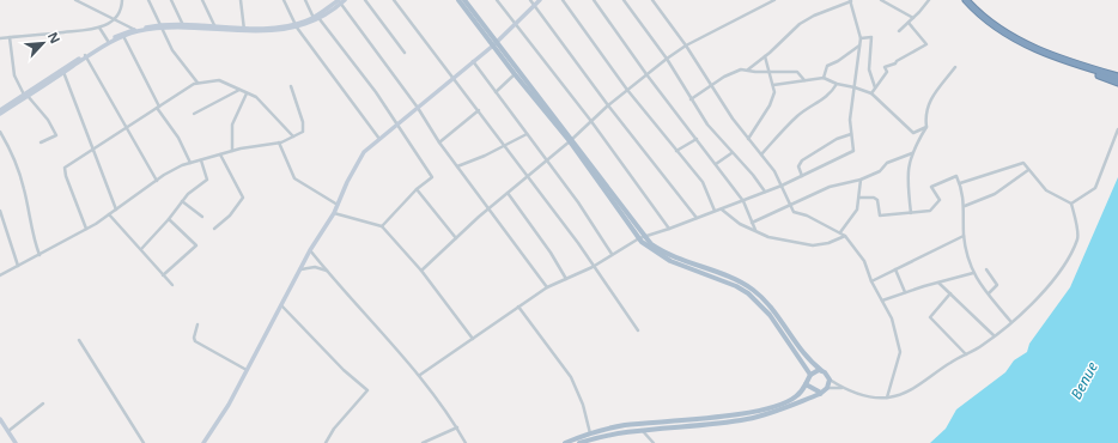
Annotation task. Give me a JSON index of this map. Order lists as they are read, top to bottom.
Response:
{
  "water": ["Benue"],
  "north": "top right"
}
